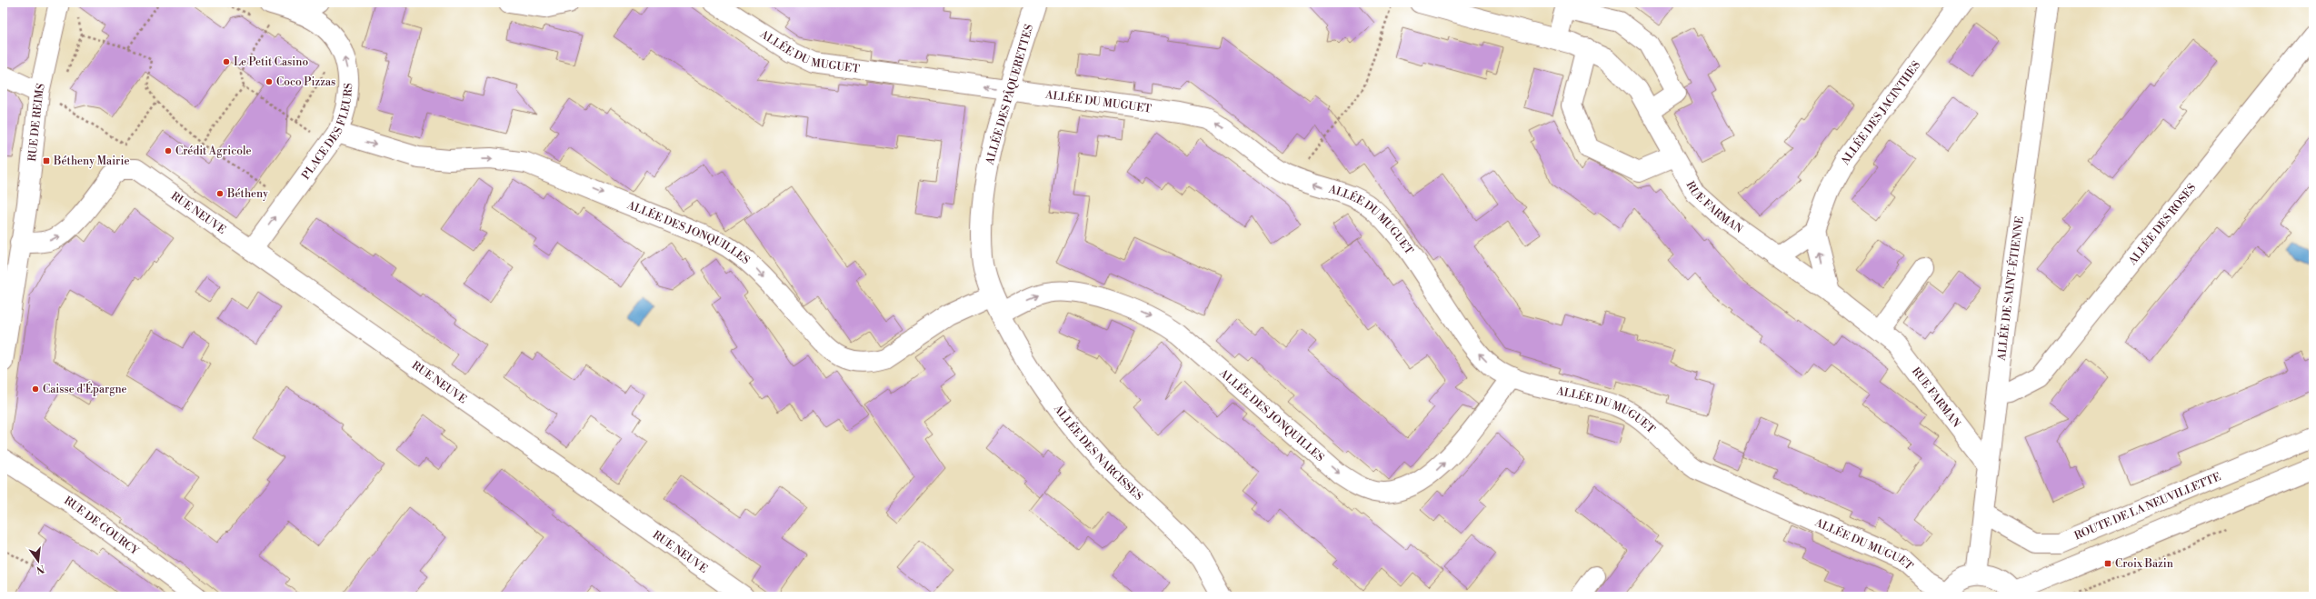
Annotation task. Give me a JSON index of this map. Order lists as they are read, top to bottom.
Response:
{
  "streets": {
    "street": [
      "ALLÉE DU MUGUET",
      "ALLÉE DES PÂQUERETTES",
      "ALLÉE DES JACINTHES",
      "RUE DE REIMS",
      "PLACE DES FLEURS",
      "RUE FARMAN",
      "RUE NEUVE",
      "ALLÉE DES ROSES",
      "ALLÉE DES JONQUILLES",
      "ALLÉE DE SAINT-ÉTIENNE",
      "ALLÉE DES NARCISSES",
      "ROUTE DE LA NEUVILLETTE",
      "RUE DE COURCY"
    ]
  },
  "crossings": [
    ["ALLÉE DU MUGUET", "ALLÉE DES PÂQUERETTES"],
    ["ALLÉE DU MUGUET", "ALLÉE DES JONQUILLES"],
    ["ALLÉE DES PÂQUERETTES", "ALLÉE DES JONQUILLES"],
    ["ALLÉE DES PÂQUERETTES", "ALLÉE DES NARCISSES"],
    ["RUE DE REIMS", "RUE NEUVE"],
    ["PLACE DES FLEURS", "RUE NEUVE"],
    ["PLACE DES FLEURS", "ALLÉE DES JONQUILLES"],
    ["RUE FARMAN", "ALLÉE DE SAINT-ÉTIENNE"],
    ["ALLÉE DES ROSES", "ALLÉE DE SAINT-ÉTIENNE"],
    ["ALLÉE DES JONQUILLES", "ALLÉE DES NARCISSES"],
    ["ALLÉE DE SAINT-ÉTIENNE", "ROUTE DE LA NEUVILLETTE"]
  ],
  "one_way": ["ALLÉE DU MUGUET", "PLACE DES FLEURS", "ALLÉE DES JONQUILLES"],
  "places": {
    "other": [
      "Le Petit Casino",
      "Coco Pizzas",
      "Crédit Agricole",
      "Bétheny",
      "Caisse d'Épargne"
    ],
    "transit": ["Bétheny Mairie", "Croix Bazin"]
  },
  "north": "bottom"
}
